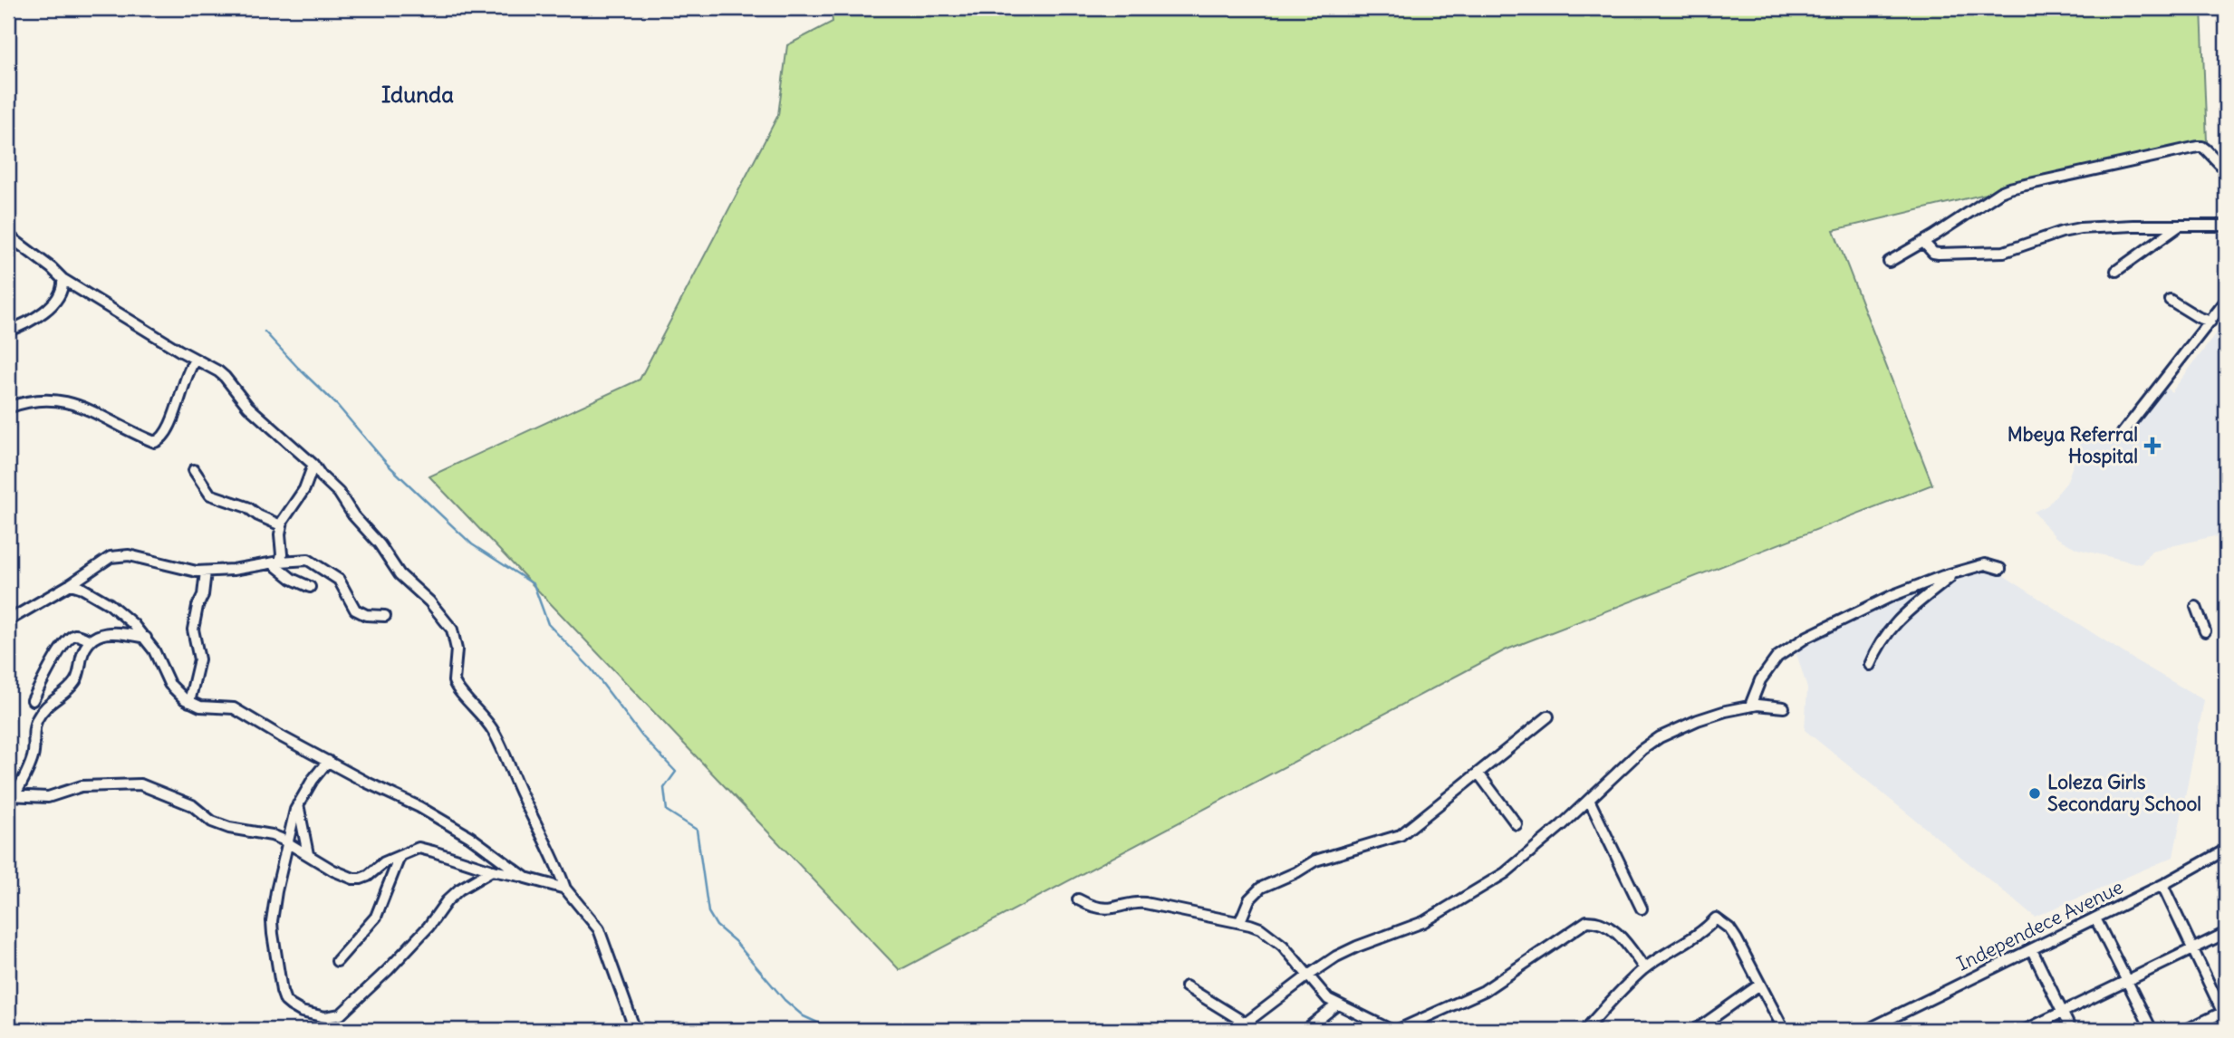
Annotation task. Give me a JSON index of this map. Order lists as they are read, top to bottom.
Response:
{
  "streets": {
    "street": ["Independece Avenue"]
  },
  "districts": ["Idunda"],
  "places": {
    "health": ["Mbeya Referral Hospital"],
    "other": ["Loleza Girls Secondary School"]
  }
}
